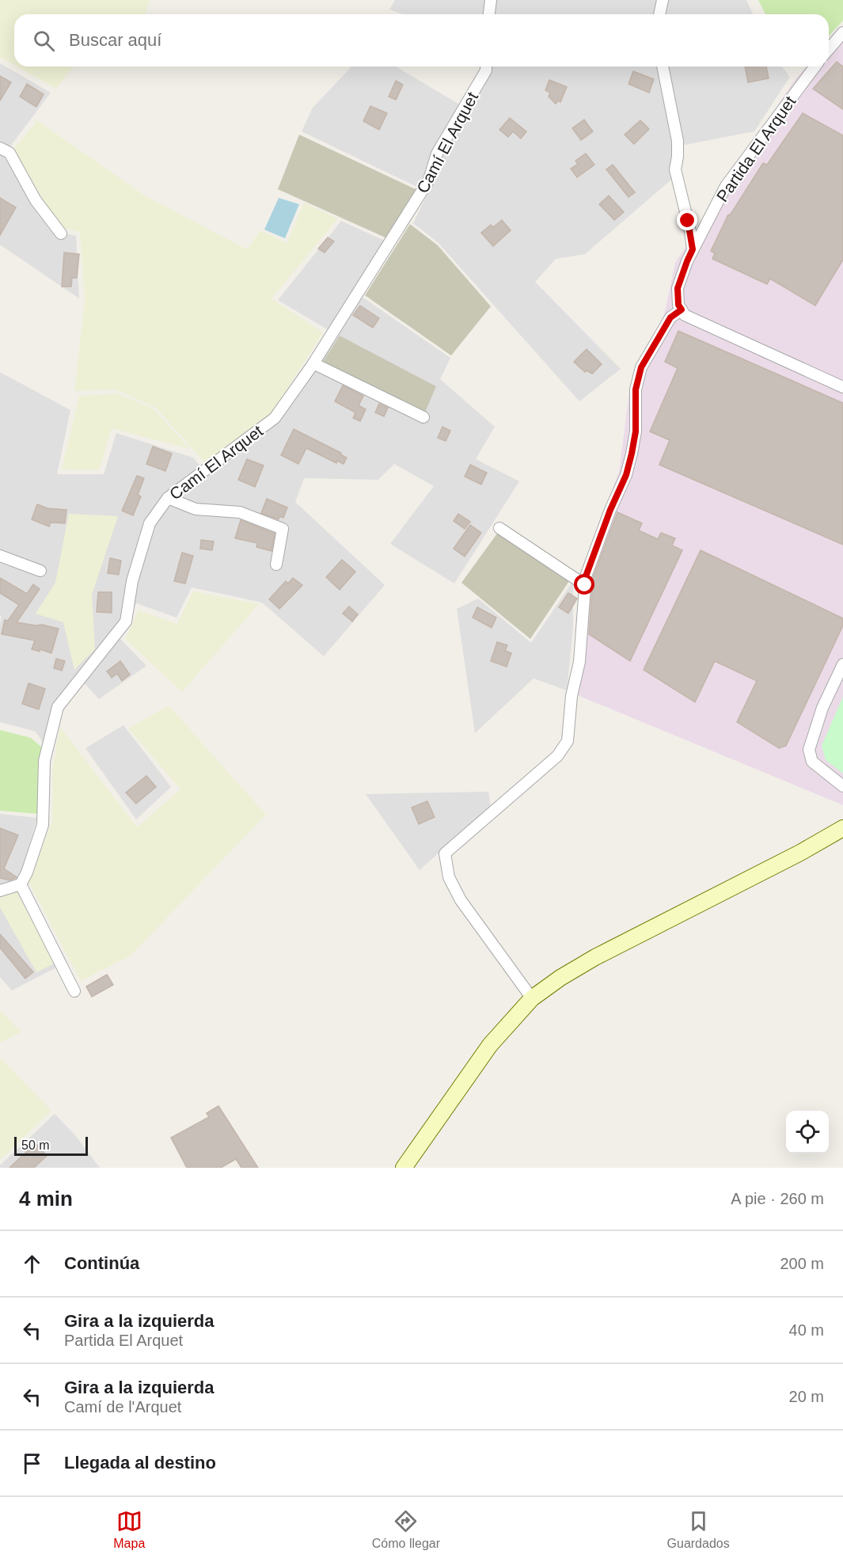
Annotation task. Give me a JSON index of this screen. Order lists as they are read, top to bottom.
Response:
{
  "streets": {
    "street": ["Camí El Arquet", "Partida El Arquet"]
  },
  "scale_bar": "50 m",
  "page": {
    "search": "Buscar aquí",
    "scale": "50 m",
    "heading": ["4 min", "A pie · 260 m"],
    "list": [
      ["Continúa", "200 m"],
      ["Gira a la izquierda", "Partida El Arquet", "40 m"],
      ["Gira a la izquierda", "Camí de l'Arquet", "20 m"],
      "Llegada al destino"
    ],
    "nav": ["Mapa", "Cómo llegar", "Guardados"]
  }
}
